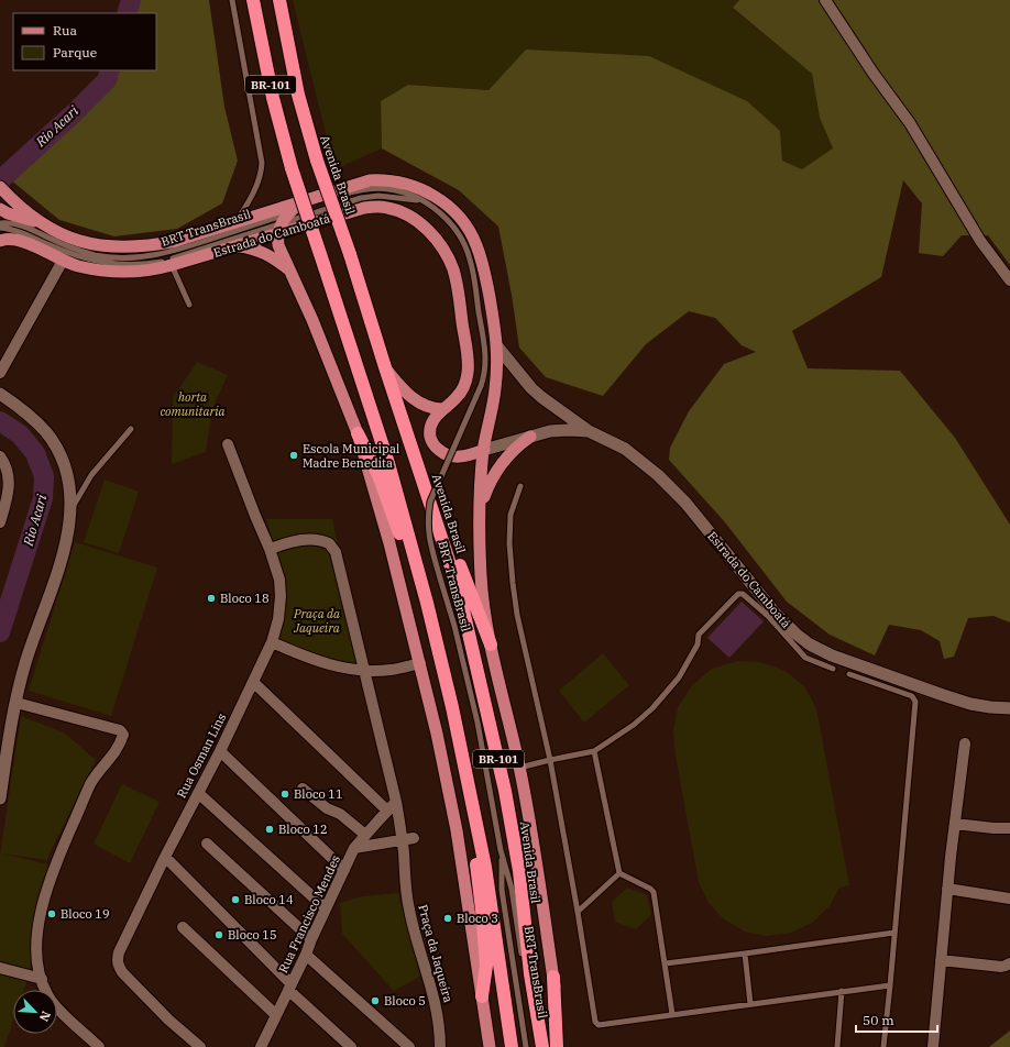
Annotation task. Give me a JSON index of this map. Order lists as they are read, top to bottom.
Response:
{
  "streets": {
    "highway": ["BR-101", "Avenida Brasil"],
    "main road": ["Estrada do Camboatá"],
    "street": ["Rua Osman Lins", "Rua Francisco Mendes", "Praça da Jaqueira"],
    "lane": ["BRT TransBrasil"]
  },
  "crossings": [
    ["Avenida Brasil", "Estrada do Camboatá"],
    ["BRT TransBrasil", "Estrada do Camboatá"],
    ["Rua Osman Lins", "Praça da Jaqueira"],
    ["Rua Francisco Mendes", "Praça da Jaqueira"]
  ],
  "water": ["Rio Acari"],
  "parks": ["horta comunitaria", "Praça da Jaqueira"],
  "places": [
    "Escola Municipal Madre Benedita",
    "Bloco 18",
    "Bloco 11",
    "Bloco 12",
    "Bloco 14",
    "Bloco 19",
    "Bloco 3",
    "Bloco 15",
    "Bloco 5"
  ],
  "legend": ["Rua", "Parque"],
  "scale_bar": "50 m",
  "north": "bottom right"
}
